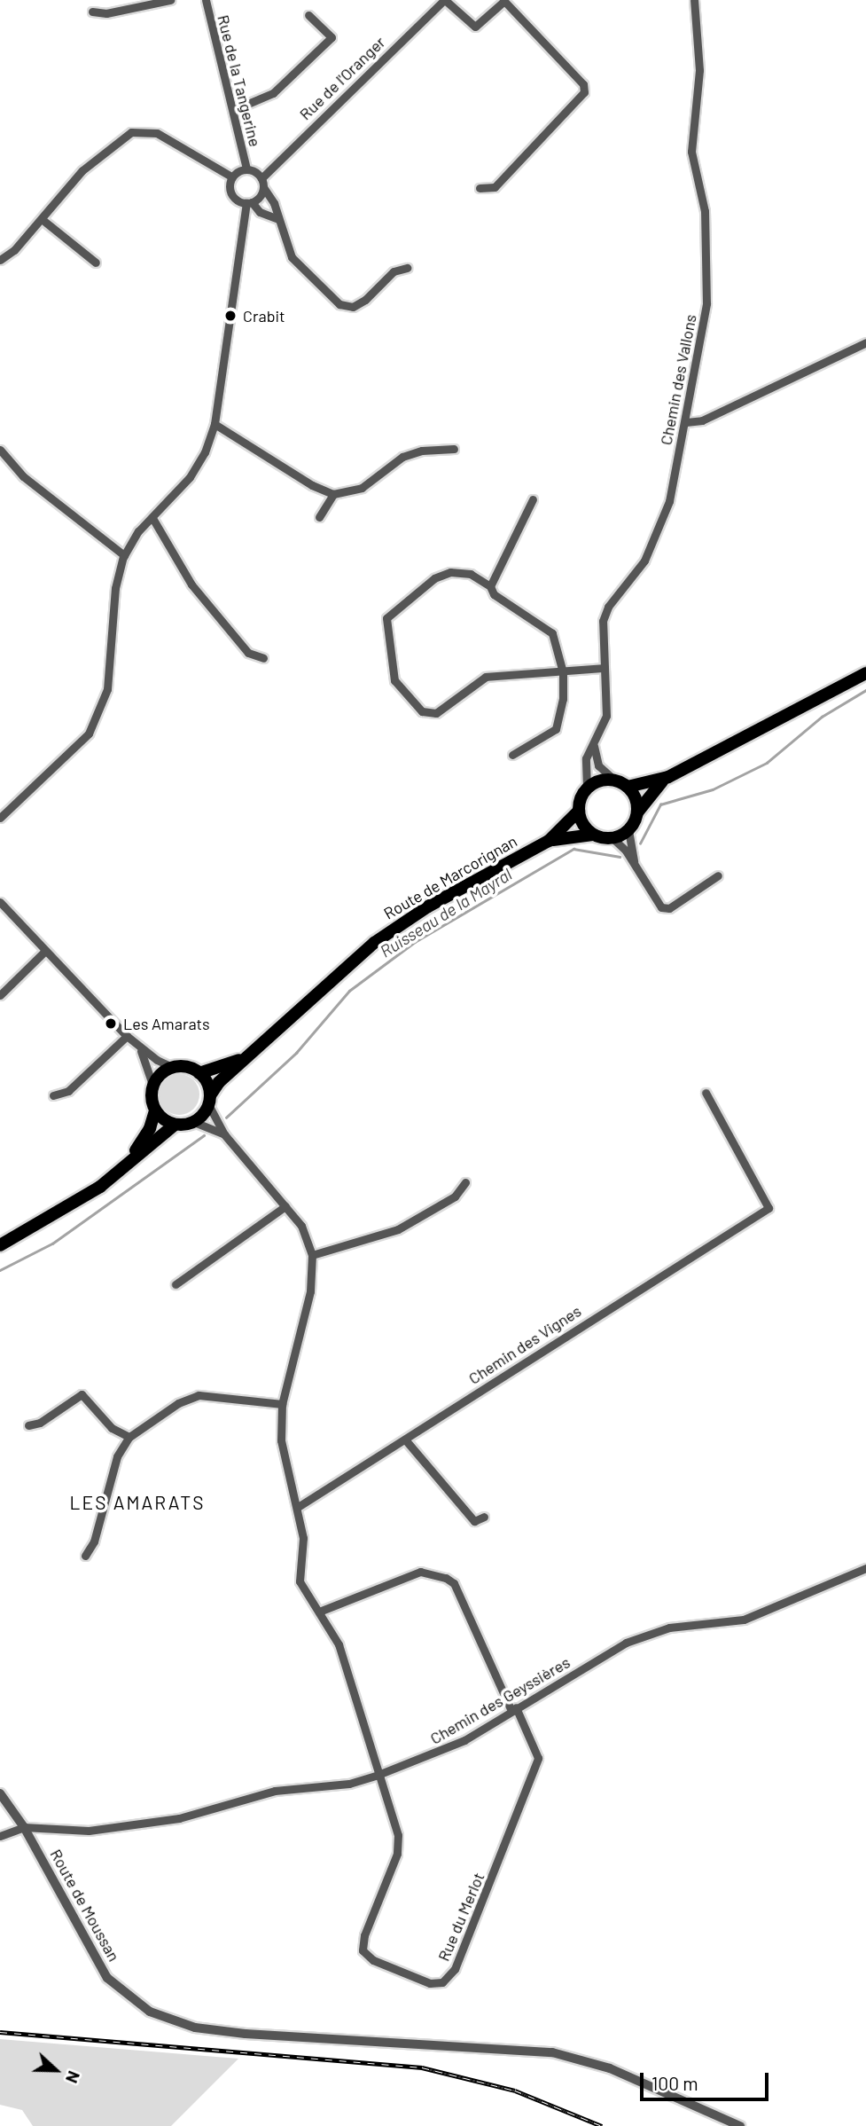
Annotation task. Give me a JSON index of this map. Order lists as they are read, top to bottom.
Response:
{
  "streets": {
    "main road": ["Route de Marcorignan"],
    "street": [
      "Rue de l'Oranger",
      "Rue de la Tangerine",
      "Chemin des Vallons",
      "Chemin des Vignes",
      "Chemin des Geyssières",
      "Route de Moussan",
      "Rue du Merlot"
    ]
  },
  "crossings": [
    ["Chemin des Vallons", "Route de Marcorignan"],
    ["Chemin des Geyssières", "Route de Moussan"],
    ["Chemin des Geyssières", "Rue du Merlot"]
  ],
  "districts": ["LES AMARATS"],
  "water": ["Ruisseau de la Mayral"],
  "places": ["Crabit", "Les Amarats"],
  "scale_bar": "100 m",
  "north": "right"
}
